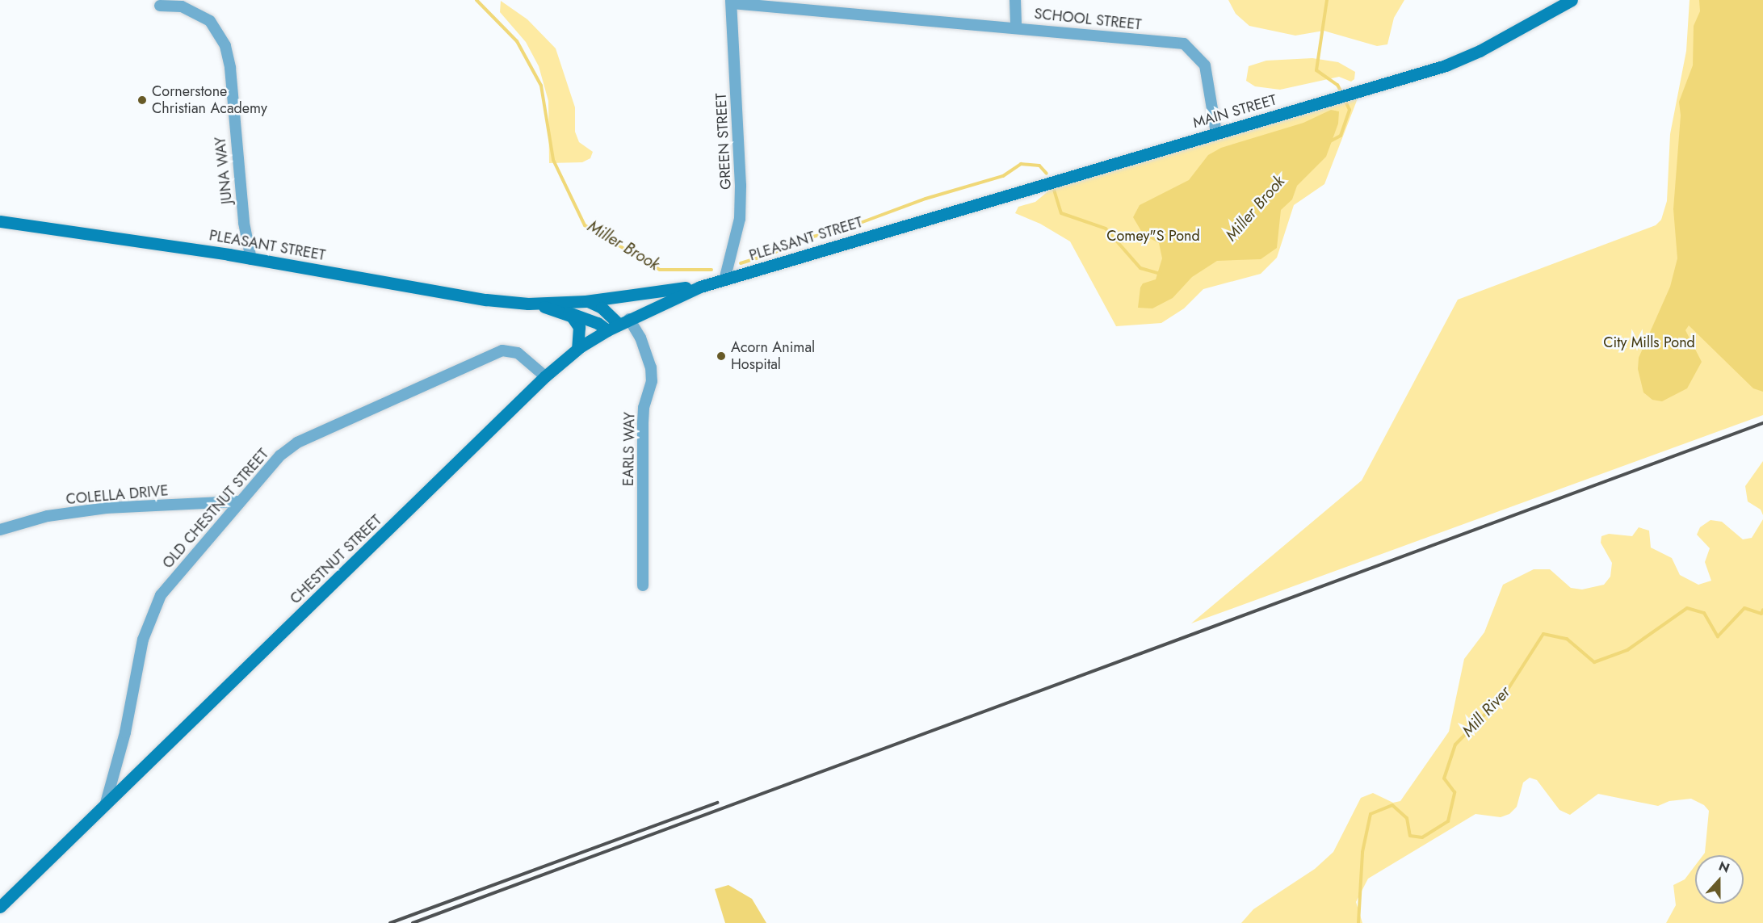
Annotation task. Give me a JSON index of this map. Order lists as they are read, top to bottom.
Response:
{
  "streets": {
    "main road": ["MAIN STREET", "PLEASANT STREET", "CHESTNUT STREET"],
    "street": [
      "SCHOOL STREET",
      "GREEN STREET",
      "JUNA WAY",
      "EARLS WAY",
      "COLELLA DRIVE",
      "OLD CHESTNUT STREET"
    ]
  },
  "crossings": [
    ["SCHOOL STREET", "MAIN STREET"],
    ["SCHOOL STREET", "GREEN STREET"],
    ["MAIN STREET", "PLEASANT STREET"],
    ["GREEN STREET", "PLEASANT STREET"],
    ["GREEN STREET", "CHESTNUT STREET"],
    ["JUNA WAY", "PLEASANT STREET"],
    ["PLEASANT STREET", "EARLS WAY"],
    ["PLEASANT STREET", "CHESTNUT STREET"],
    ["EARLS WAY", "CHESTNUT STREET"],
    ["COLELLA DRIVE", "OLD CHESTNUT STREET"],
    ["OLD CHESTNUT STREET", "CHESTNUT STREET"]
  ],
  "water": ["Miller Brook", "Mill River"],
  "parks": ["Comey\"S Pond", "City Mills Pond"],
  "places": ["Cornerstone Christian Academy", "Acorn Animal Hospital"],
  "north": "top"
}
